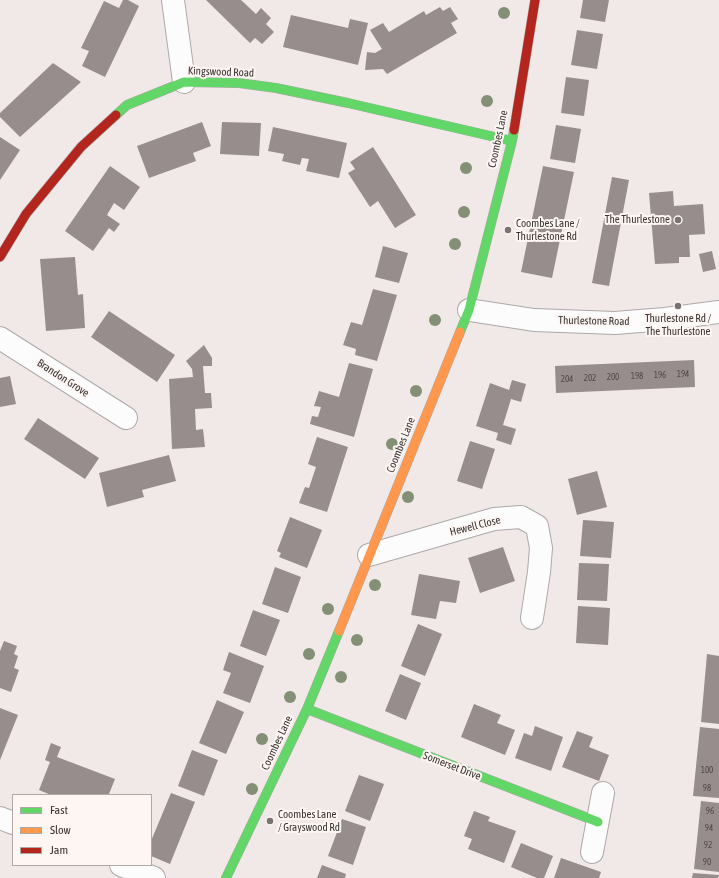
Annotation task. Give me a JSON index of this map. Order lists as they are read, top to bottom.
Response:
{
  "streets": {
    "street": [
      "Kingswood Road",
      "Coombes Lane",
      "Thurlestone Road",
      "Brandon Grove",
      "Hewell Close",
      "Somerset Drive"
    ]
  },
  "crossings": [
    ["Kingswood Road", "Coombes Lane"],
    ["Coombes Lane", "Thurlestone Road"],
    ["Coombes Lane", "Hewell Close"],
    ["Coombes Lane", "Somerset Drive"]
  ],
  "places": [
    "The Thurlestone",
    "Coombes Lane / Thurlestone Rd",
    "Thurlestone Rd / The Thurlestone",
    "Coombes Lane / Grayswood Rd"
  ],
  "house_numbers": [
    "194",
    "196",
    "198",
    "200",
    "202",
    "204",
    "100",
    "98",
    "96",
    "94",
    "92",
    "90"
  ],
  "legend": ["Fast", "Slow", "Jam"]
}
